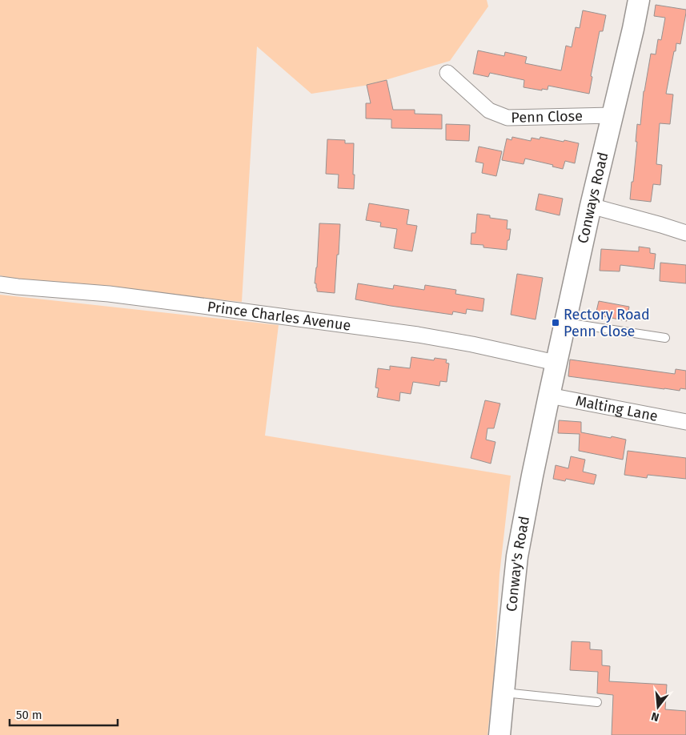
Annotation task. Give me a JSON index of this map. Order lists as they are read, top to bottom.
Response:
{
  "streets": {
    "main road": ["Conways Road", "Conway's Road"],
    "street": ["Penn Close", "Prince Charles Avenue", "Malting Lane"]
  },
  "crossings": [
    ["Penn Close", "Conways Road"],
    ["Conways Road", "Prince Charles Avenue"],
    ["Conways Road", "Malting Lane"],
    ["Conways Road", "Conway's Road"],
    ["Malting Lane", "Conway's Road"]
  ],
  "places": {
    "transit": ["Rectory Road Penn Close"]
  },
  "scale_bar": "50 m",
  "north": "bottom"
}
